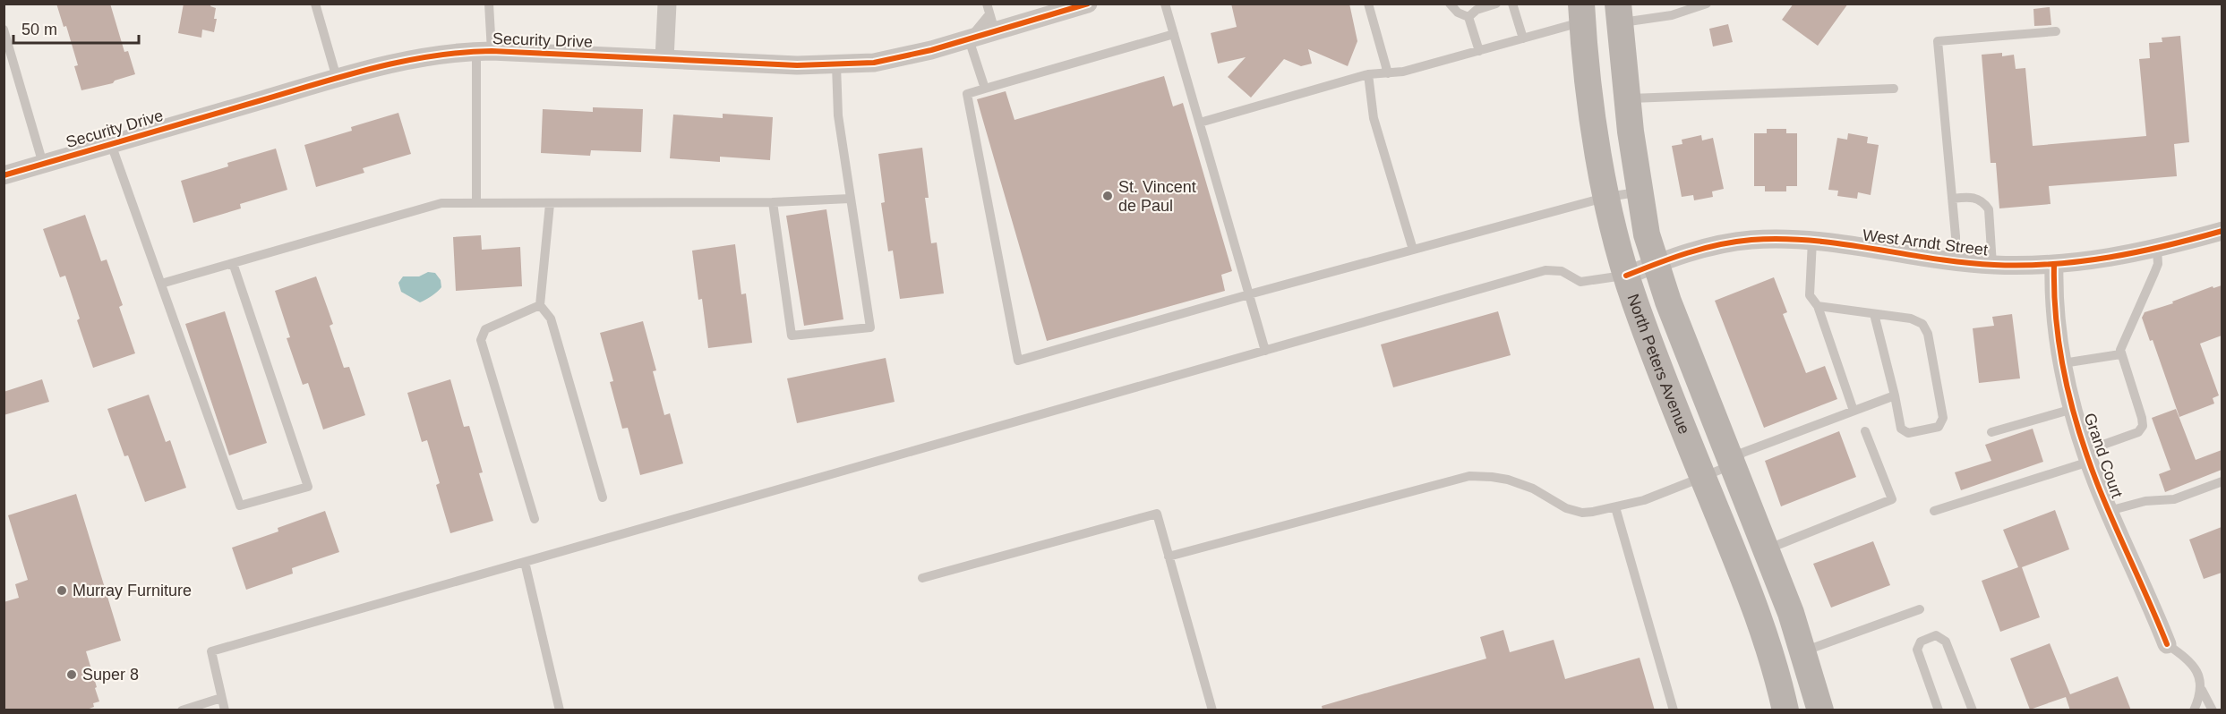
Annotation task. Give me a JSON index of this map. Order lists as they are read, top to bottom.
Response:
{
  "streets": {
    "main road": ["North Peters Avenue"],
    "street": ["Security Drive", "West Arndt Street", "Grand Court"]
  },
  "crossings": [
    ["West Arndt Street", "North Peters Avenue"],
    ["West Arndt Street", "Grand Court"]
  ],
  "places": ["St. Vincent de Paul", "Murray Furniture", "Super 8"],
  "scale_bar": "50 m"
}
